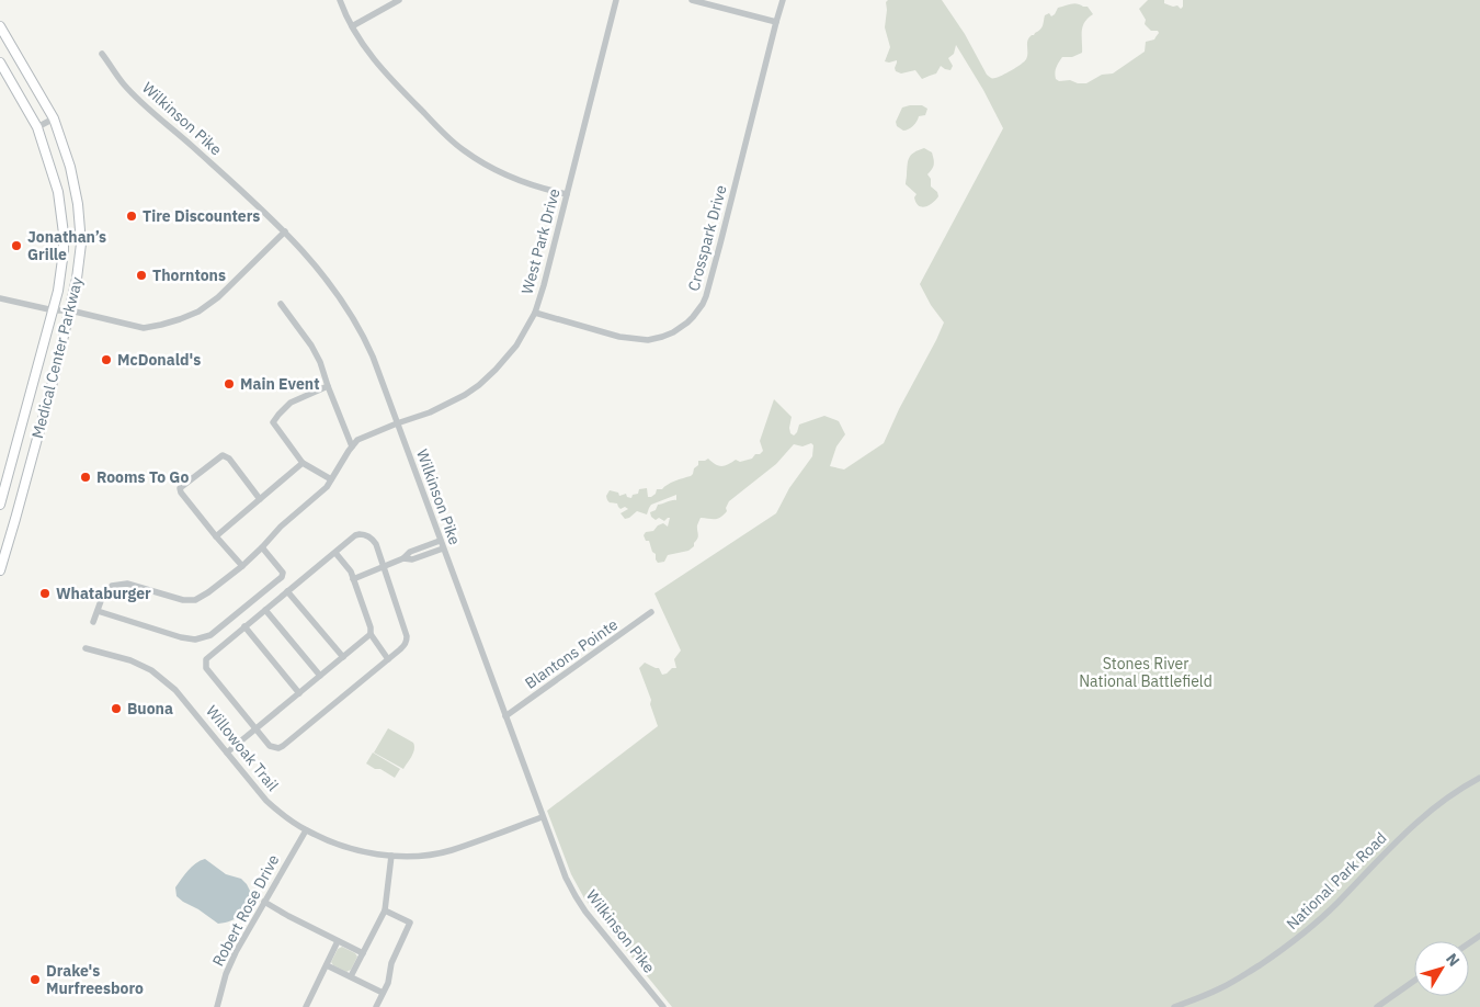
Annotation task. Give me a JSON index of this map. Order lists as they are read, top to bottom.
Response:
{
  "streets": {
    "main road": ["Medical Center Parkway"],
    "street": [
      "Wilkinson Pike",
      "Crosspark Drive",
      "West Park Drive",
      "Blantons Pointe",
      "Willowoak Trail",
      "National Park Road",
      "Robert Rose Drive"
    ]
  },
  "crossings": [
    ["Wilkinson Pike", "West Park Drive"],
    ["Wilkinson Pike", "Blantons Pointe"],
    ["Wilkinson Pike", "Willowoak Trail"],
    ["Crosspark Drive", "West Park Drive"],
    ["Willowoak Trail", "Robert Rose Drive"]
  ],
  "parks": ["Stones River National Battlefield"],
  "places": [
    "Tire Discounters",
    "Jonathan’s Grille",
    "Thorntons",
    "McDonald's",
    "Main Event",
    "Rooms To Go",
    "Whataburger",
    "Buona",
    "Drake's Murfreesboro"
  ],
  "north": "top right"
}
